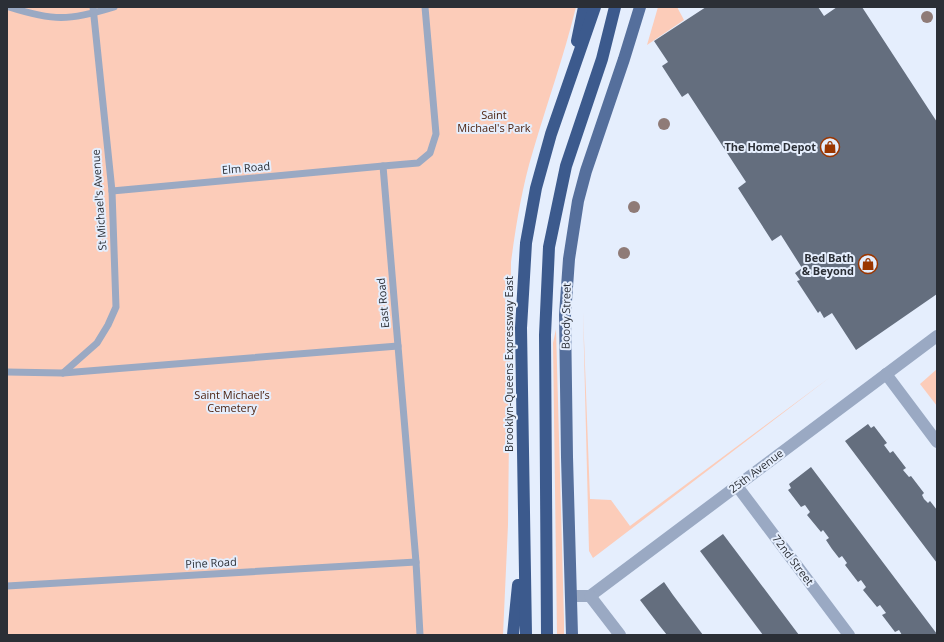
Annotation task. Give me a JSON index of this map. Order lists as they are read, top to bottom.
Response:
{
  "streets": {
    "highway": ["Brooklyn-Queens Expressway East"],
    "main road": ["Boody Street"],
    "street": ["25th Avenue", "72nd Street"],
    "lane": [
      "Elm Road",
      "St Michael's Avenue",
      "East Road",
      "Pine Road"
    ]
  },
  "crossings": [
    ["Elm Road", "St Michael's Avenue"],
    ["Elm Road", "East Road"],
    ["East Road", "Pine Road"],
    ["25th Avenue", "72nd Street"]
  ],
  "parks": ["Saint Michael's Park", "Saint Michael’s Cemetery"],
  "places": {
    "shop": ["The Home Depot", "Bed Bath & Beyond"]
  }
}
